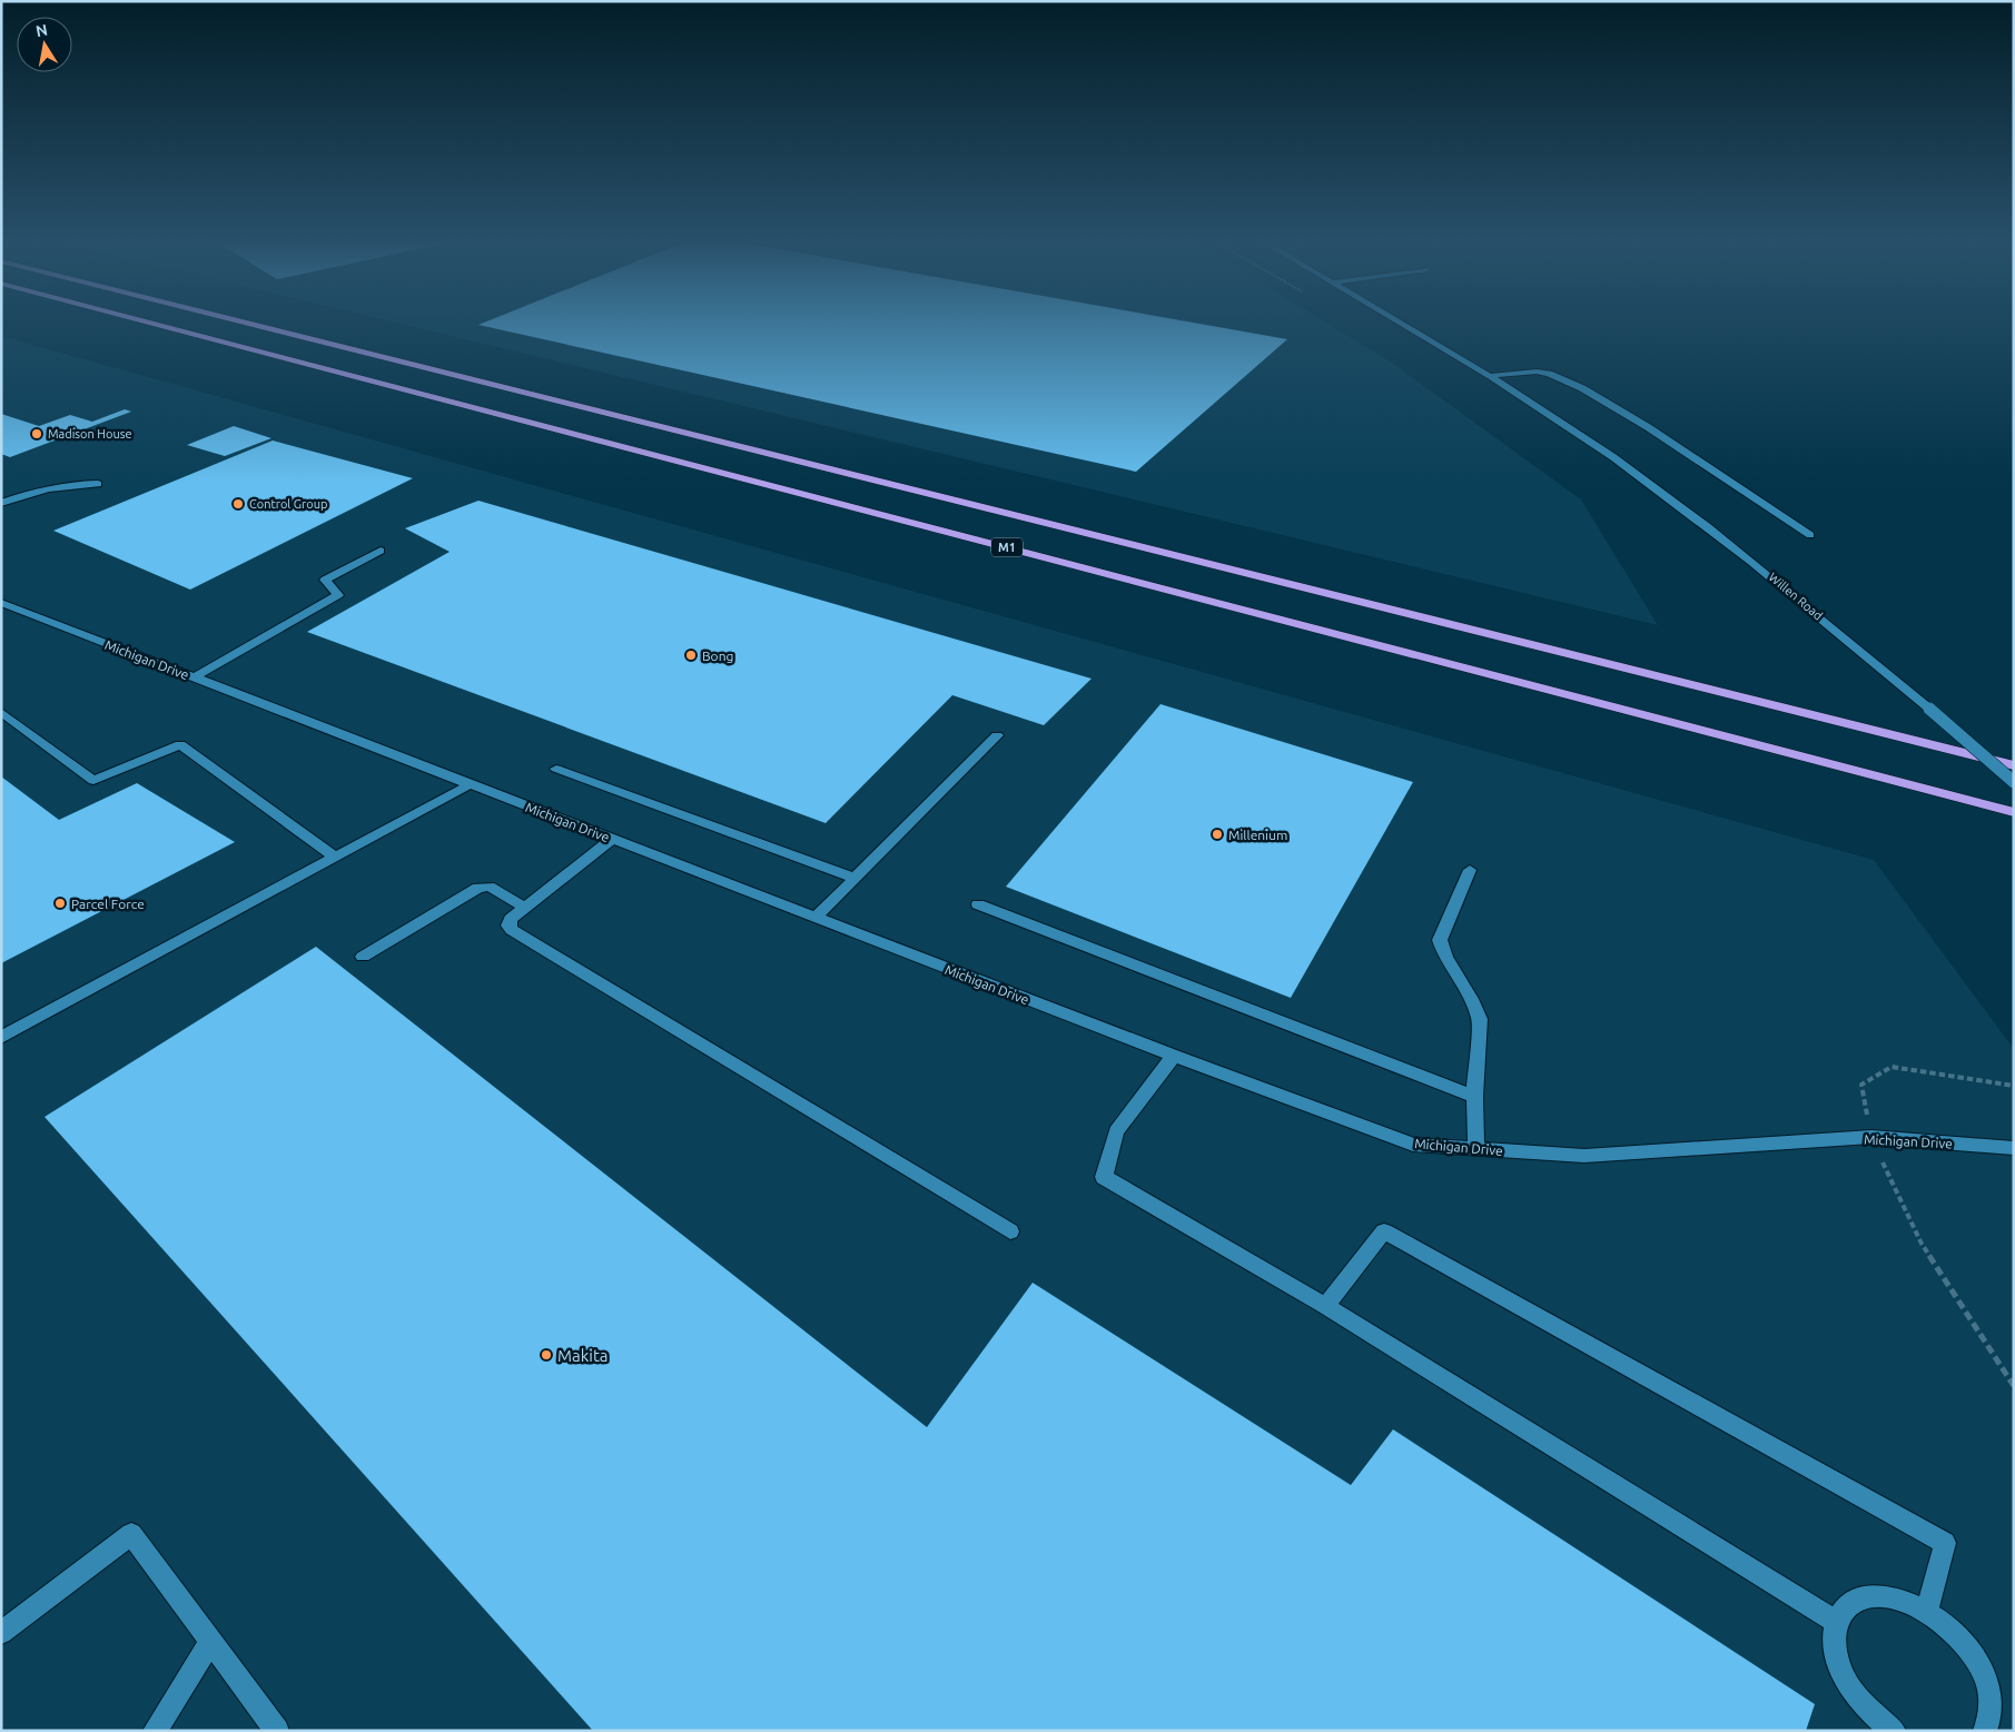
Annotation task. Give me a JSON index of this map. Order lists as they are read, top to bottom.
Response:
{
  "streets": {
    "highway": ["M1"],
    "street": ["Willen Road", "Michigan Drive"]
  },
  "places": [
    "Madison House",
    "Control Group",
    "Bong",
    "Millenium",
    "Parcel Force",
    "Makita"
  ],
  "north": "top"
}
